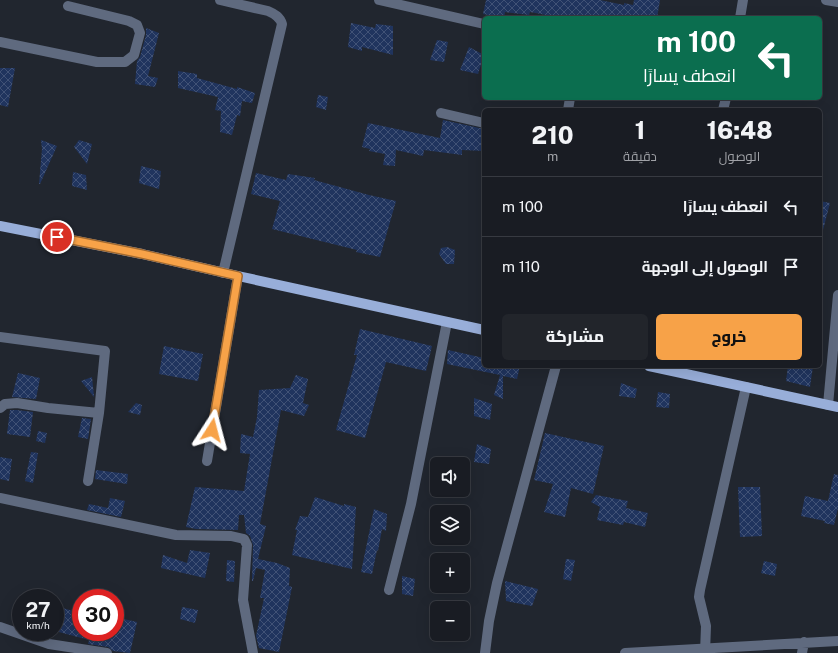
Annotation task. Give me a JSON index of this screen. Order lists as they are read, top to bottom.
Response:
{
  "page": {
    "turn": ["100 m", "انعطف يسارًا"],
    "eta": [
      "16:48",
      "الوصول",
      "1",
      "دقيقة",
      "210",
      "m"
    ],
    "list": [
      {
        "name": "انعطف يسارًا",
        "value": "100 m"
      },
      {
        "name": "الوصول إلى الوجهة",
        "value": "110 m"
      }
    ],
    "buttons": ["خروج", "مشاركة"],
    "map_buttons": ["+", "−"],
    "speed": "27 km/h",
    "limit": "30"
  }
}
